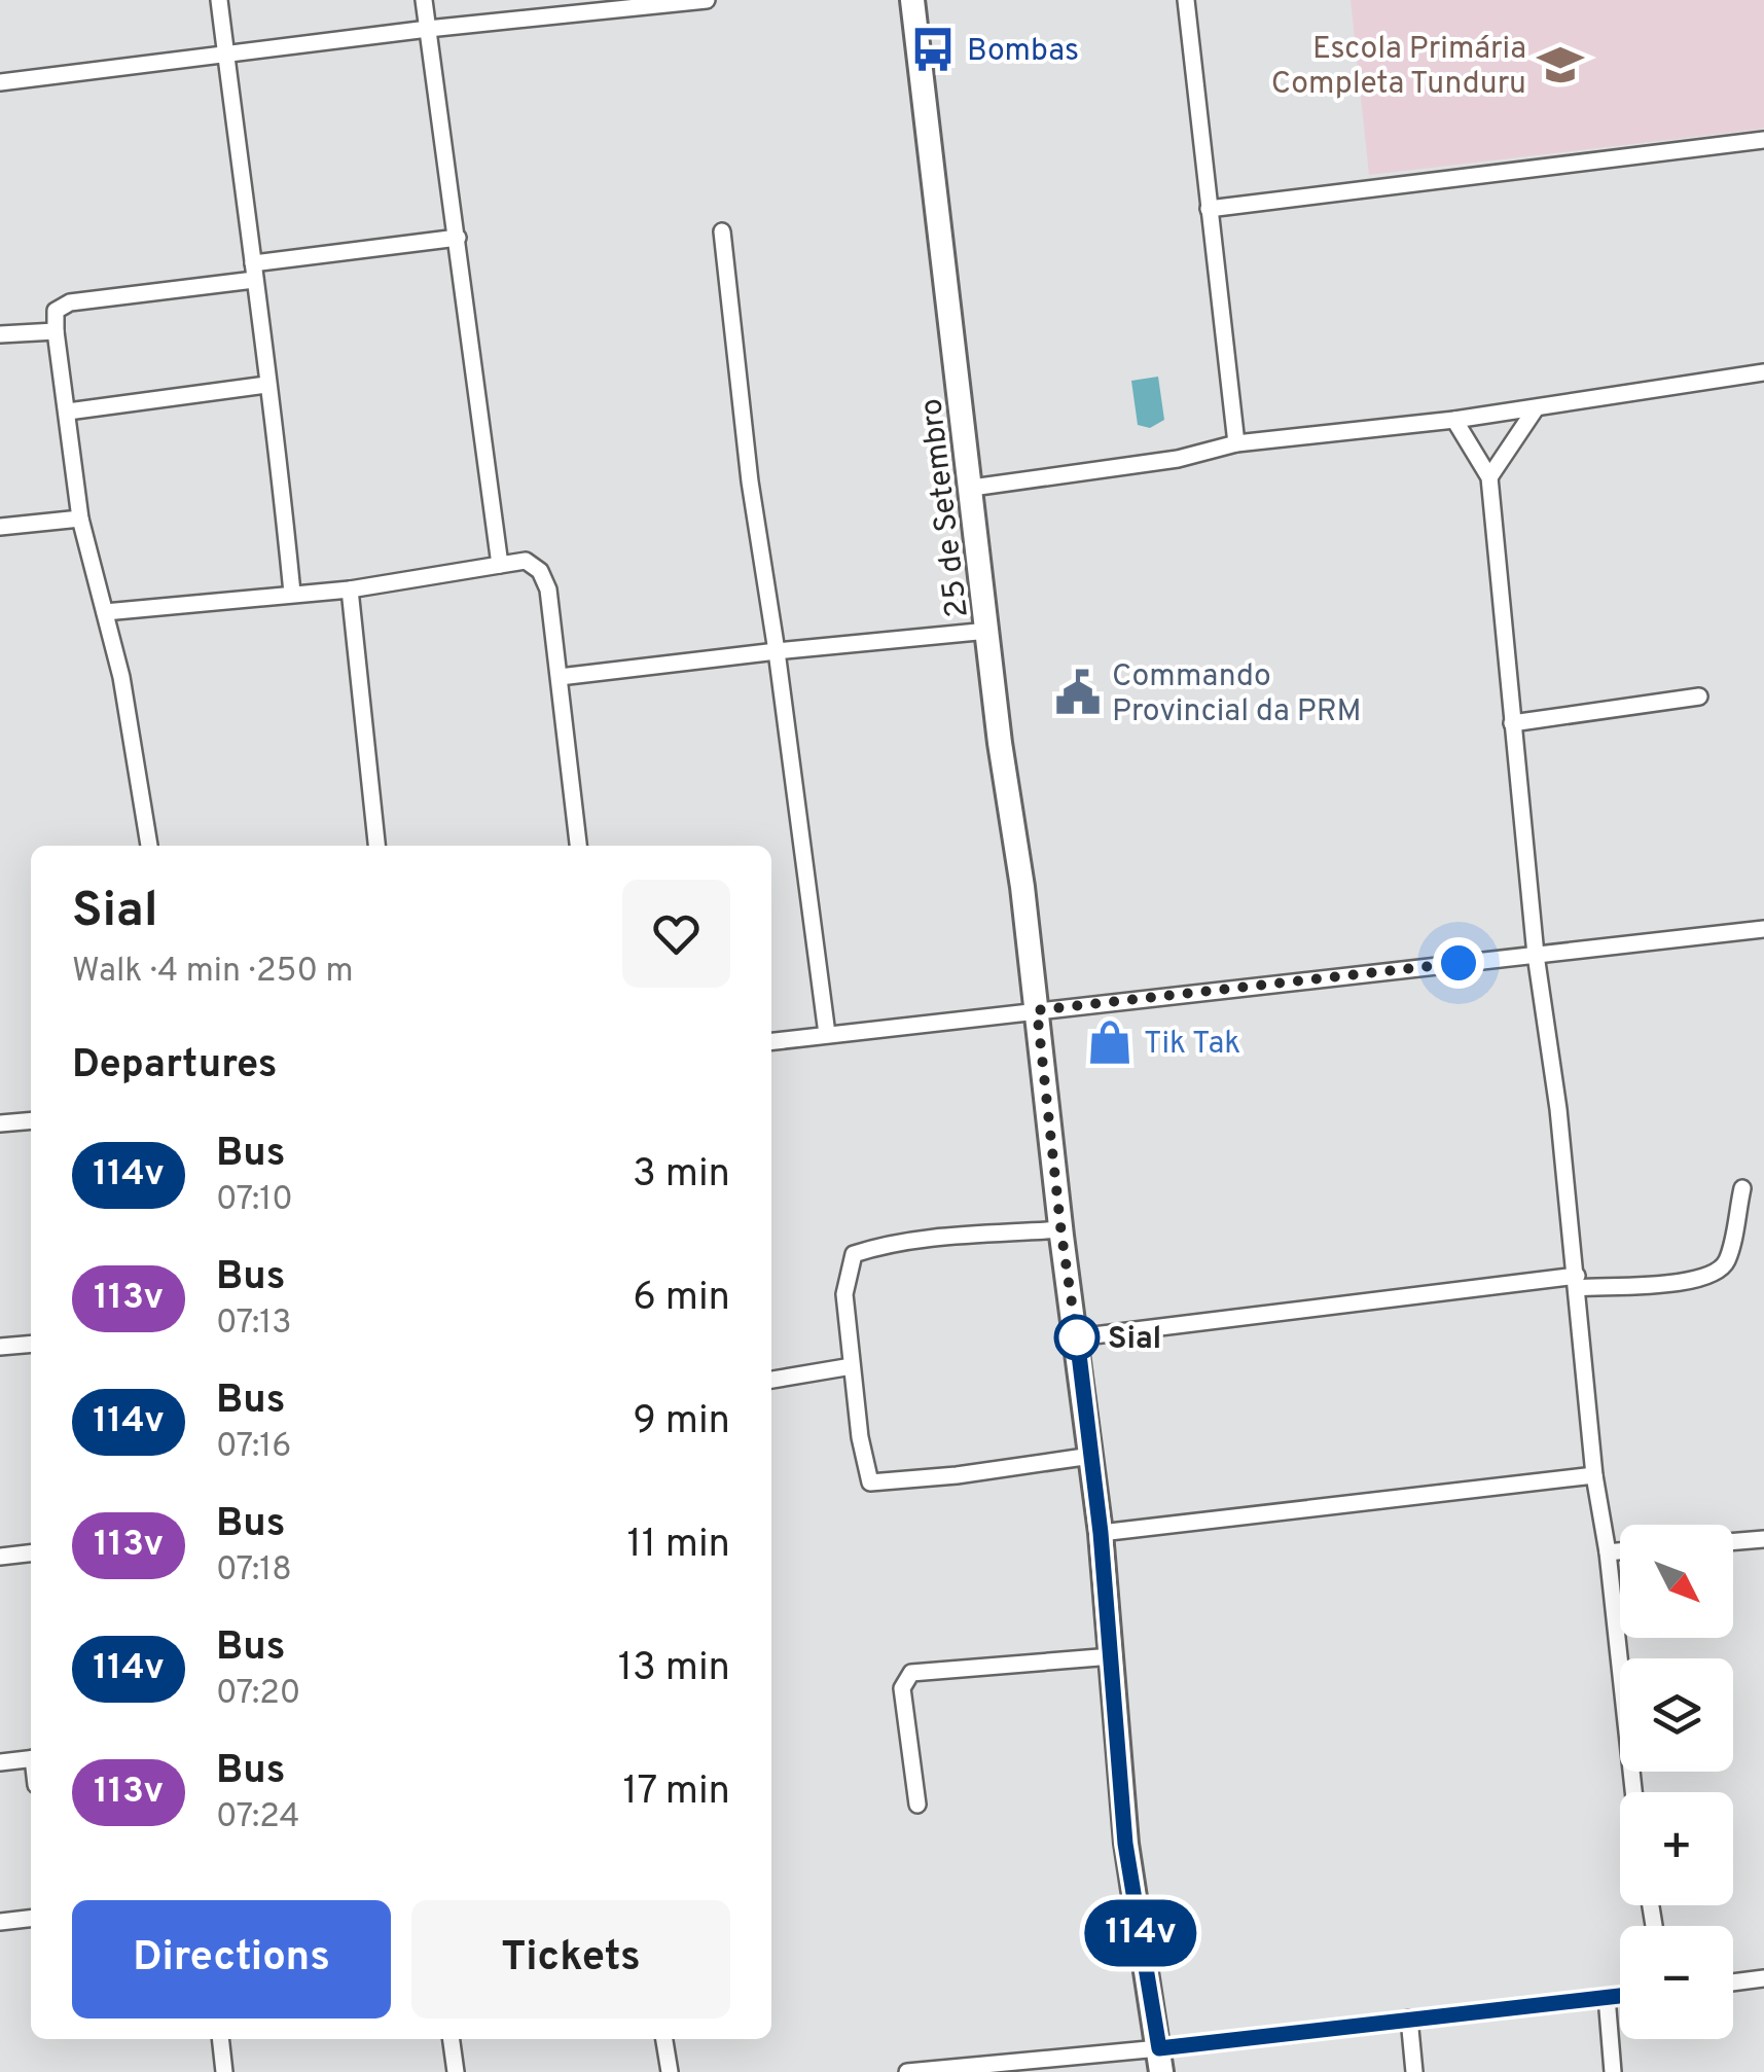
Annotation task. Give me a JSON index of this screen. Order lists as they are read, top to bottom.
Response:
{
  "streets": {
    "street": ["25 de Setembro"]
  },
  "places": {
    "bus stop": ["Bombas"],
    "school or university": ["Escola Primária Completa Tunduru"],
    "public building": ["Commando Provincial da PRM"],
    "shop": ["Tik Tak"],
    "other": ["Sial"]
  },
  "lines": ["bus line 114v"],
  "north": "bottom right",
  "page": {
    "on_map": "114v",
    "heading": [
      ["Sial", "Walk · 4 min · 250 m"],
      "Departures"
    ],
    "list": [
      {
        "mark": "114v",
        "name": "Bus",
        "note": "07:10",
        "value": "3 min"
      },
      {
        "mark": "113v",
        "name": "Bus",
        "note": "07:13",
        "value": "6 min"
      },
      {
        "mark": "114v",
        "name": "Bus",
        "note": "07:16",
        "value": "9 min"
      },
      {
        "mark": "113v",
        "name": "Bus",
        "note": "07:18",
        "value": "11 min"
      },
      {
        "mark": "114v",
        "name": "Bus",
        "note": "07:20",
        "value": "13 min"
      },
      {
        "mark": "113v",
        "name": "Bus",
        "note": "07:24",
        "value": "17 min"
      }
    ],
    "map_buttons": ["+", "−"],
    "buttons": ["Directions", "Tickets"]
  }
}
